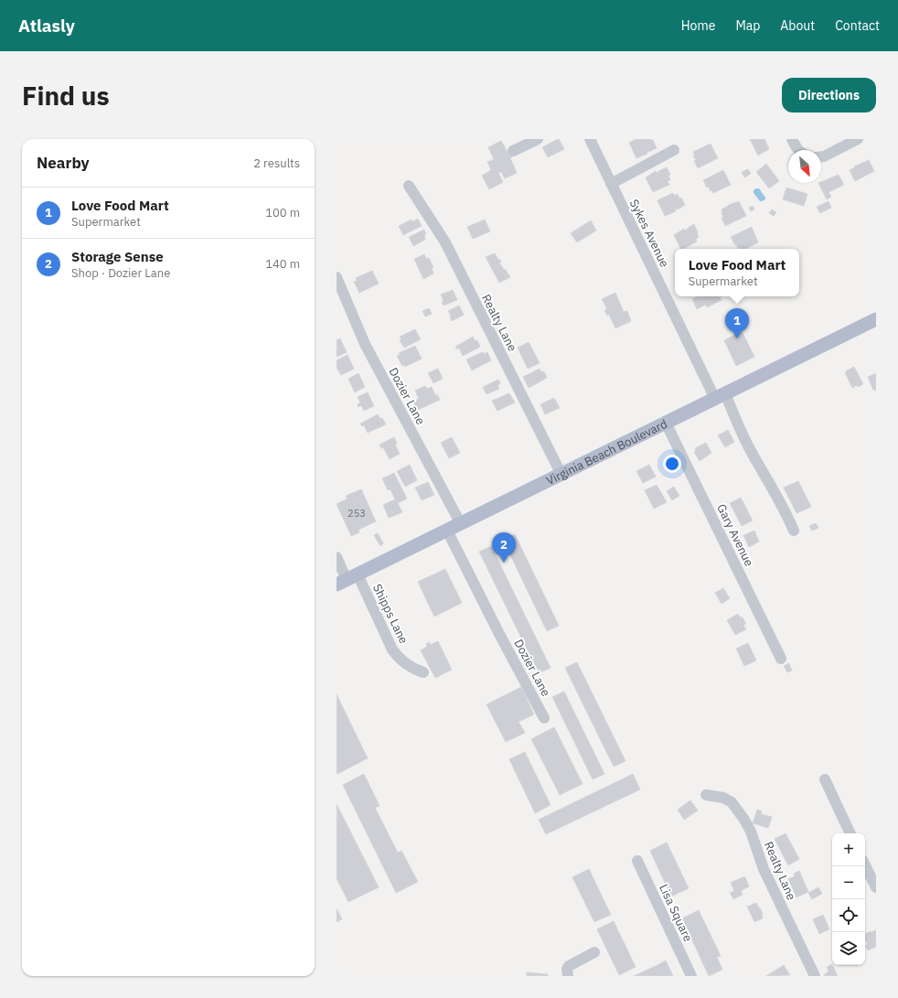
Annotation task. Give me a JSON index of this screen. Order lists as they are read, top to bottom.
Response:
{
  "streets": {
    "main road": ["Virginia Beach Boulevard"],
    "street": [
      "Sykes Avenue",
      "Realty Lane",
      "Dozier Lane",
      "Gary Avenue",
      "Shipps Lane",
      "Lisa Square"
    ]
  },
  "crossings": [
    ["Sykes Avenue", "Virginia Beach Boulevard"],
    ["Realty Lane", "Virginia Beach Boulevard"],
    ["Dozier Lane", "Virginia Beach Boulevard"],
    ["Virginia Beach Boulevard", "Gary Avenue"],
    ["Virginia Beach Boulevard", "Shipps Lane"]
  ],
  "house_numbers": ["253"],
  "north": "bottom right",
  "page": {
    "header": "Atlasly",
    "nav": [
      "Home",
      "Map",
      "About",
      "Contact"
    ],
    "buttons": "Directions",
    "title": "Find us",
    "heading": ["Nearby", "2 results"],
    "list": [
      {
        "mark": "1",
        "name": "Love Food Mart",
        "note": "Supermarket",
        "value": "100 m"
      },
      {
        "mark": "2",
        "name": "Storage Sense",
        "note": "Shop · Dozier Lane",
        "value": "140 m"
      }
    ],
    "popup": ["Love Food Mart", "Supermarket"],
    "pins": ["1", "2"],
    "map_buttons": ["+", "−"]
  }
}
